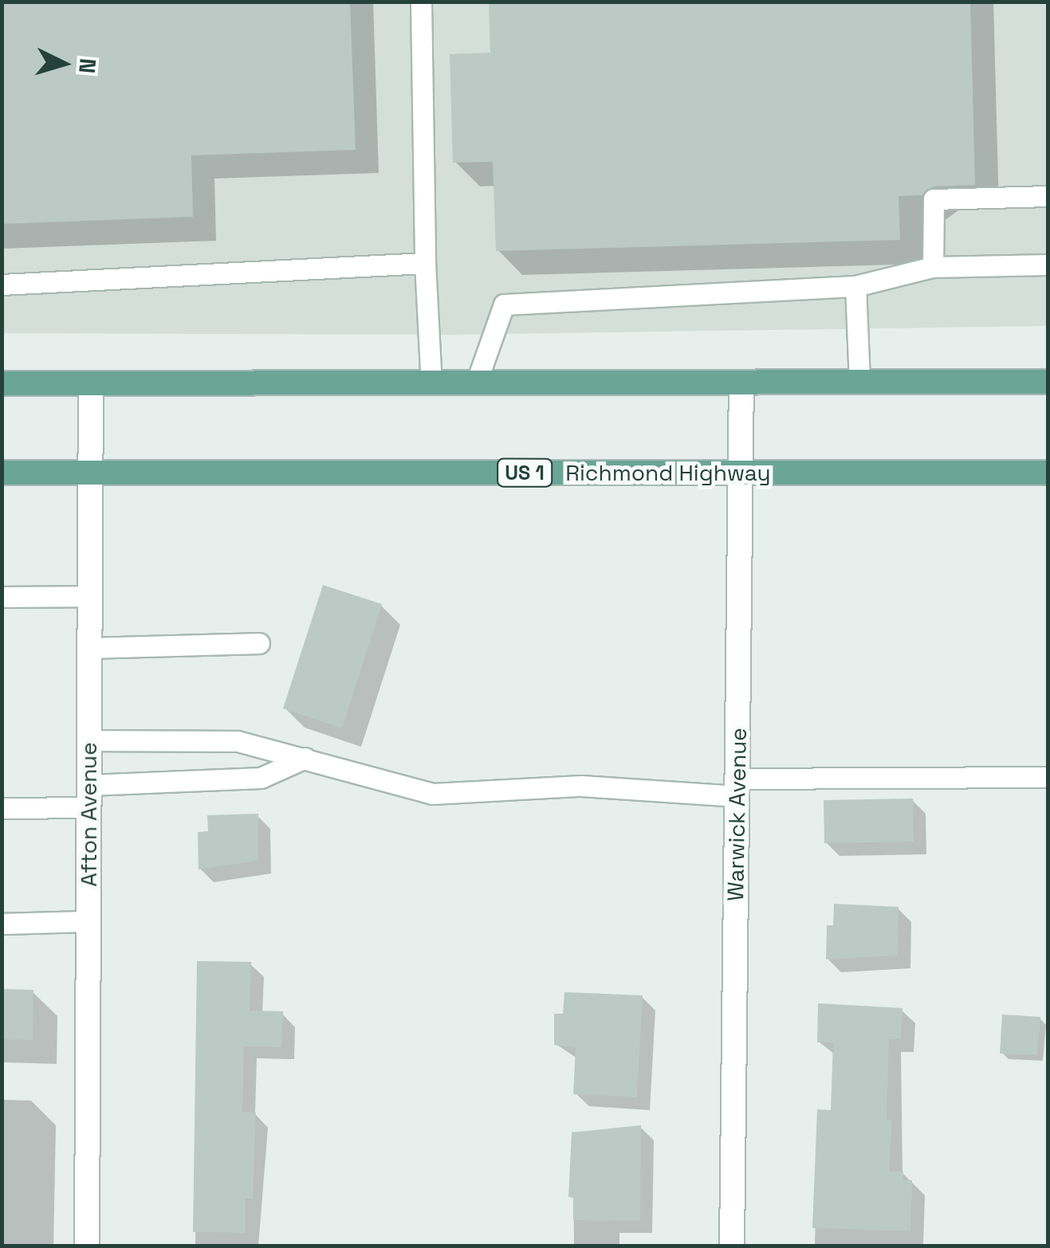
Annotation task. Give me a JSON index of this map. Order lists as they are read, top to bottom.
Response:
{
  "streets": {
    "main road": ["US 1", "Richmond Highway"],
    "street": ["Afton Avenue", "Warwick Avenue"]
  },
  "crossings": [
    ["Richmond Highway", "Afton Avenue"],
    ["Richmond Highway", "Warwick Avenue"]
  ],
  "north": "right"
}
